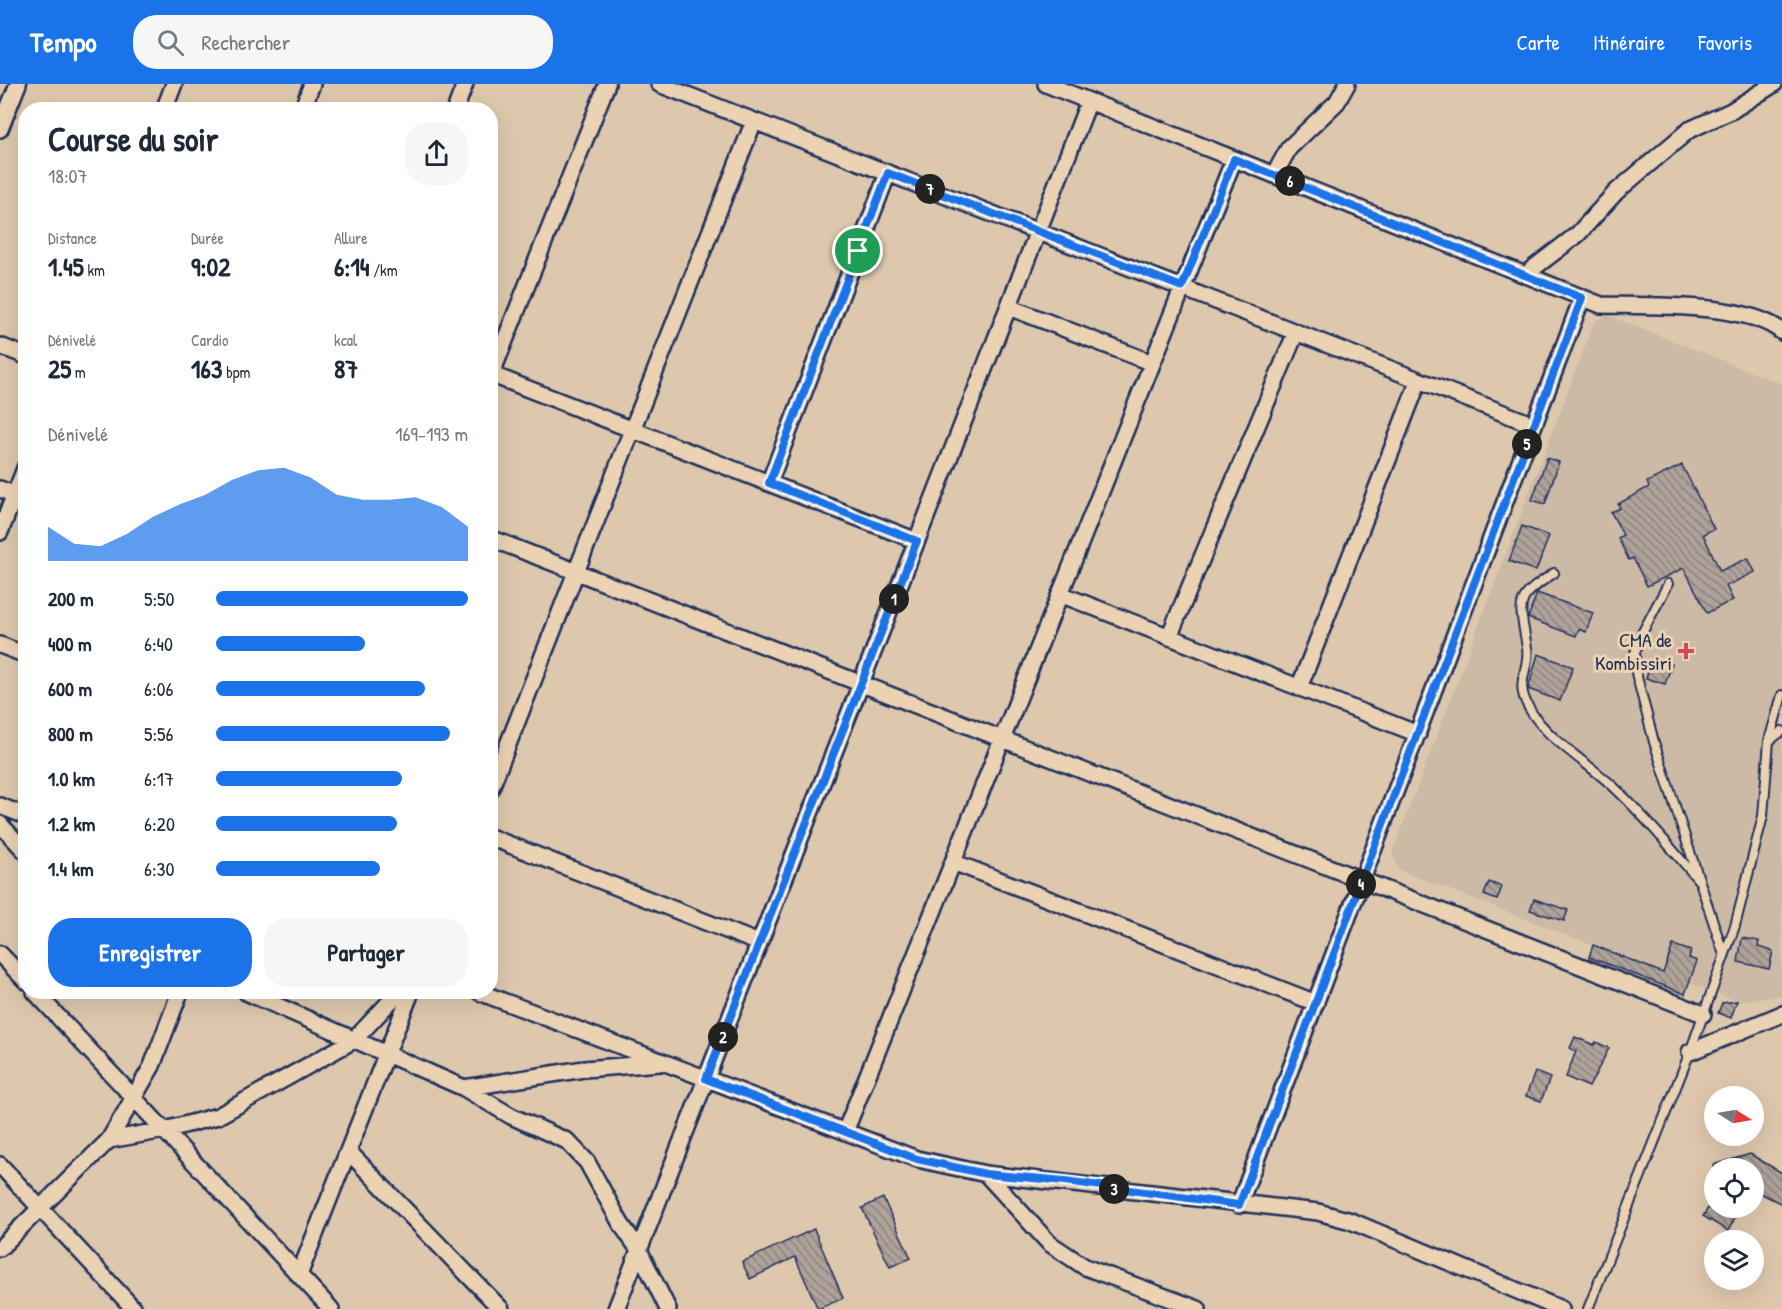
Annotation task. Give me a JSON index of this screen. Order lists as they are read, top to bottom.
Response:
{
  "places": {
    "health": ["CMA de Kombissiri"]
  },
  "north": "right",
  "page": {
    "header": "Tempo",
    "search": "Rechercher",
    "nav": ["Carte", "Itinéraire", "Favoris"],
    "heading": ["Course du soir", "18:07"],
    "pins": [
      "6",
      "7",
      "5",
      "1",
      "4",
      "2",
      "3"
    ],
    "stats": [
      ["Distance", "1.45 km"],
      ["Durée", "9:02"],
      ["Allure", "6:14 /km"],
      ["Dénivelé", "25 m"],
      ["Cardio", "163 bpm"],
      ["kcal", "87"]
    ],
    "chart": ["Dénivelé", "169–193 m"],
    "list": [
      {
        "name": "200 m",
        "note": "5:50"
      },
      {
        "name": "400 m",
        "note": "6:40"
      },
      {
        "name": "600 m",
        "note": "6:06"
      },
      {
        "name": "800 m",
        "note": "5:56"
      },
      {
        "name": "1.0 km",
        "note": "6:17"
      },
      {
        "name": "1.2 km",
        "note": "6:20"
      },
      {
        "name": "1.4 km",
        "note": "6:30"
      }
    ],
    "buttons": ["Enregistrer", "Partager"]
  }
}
